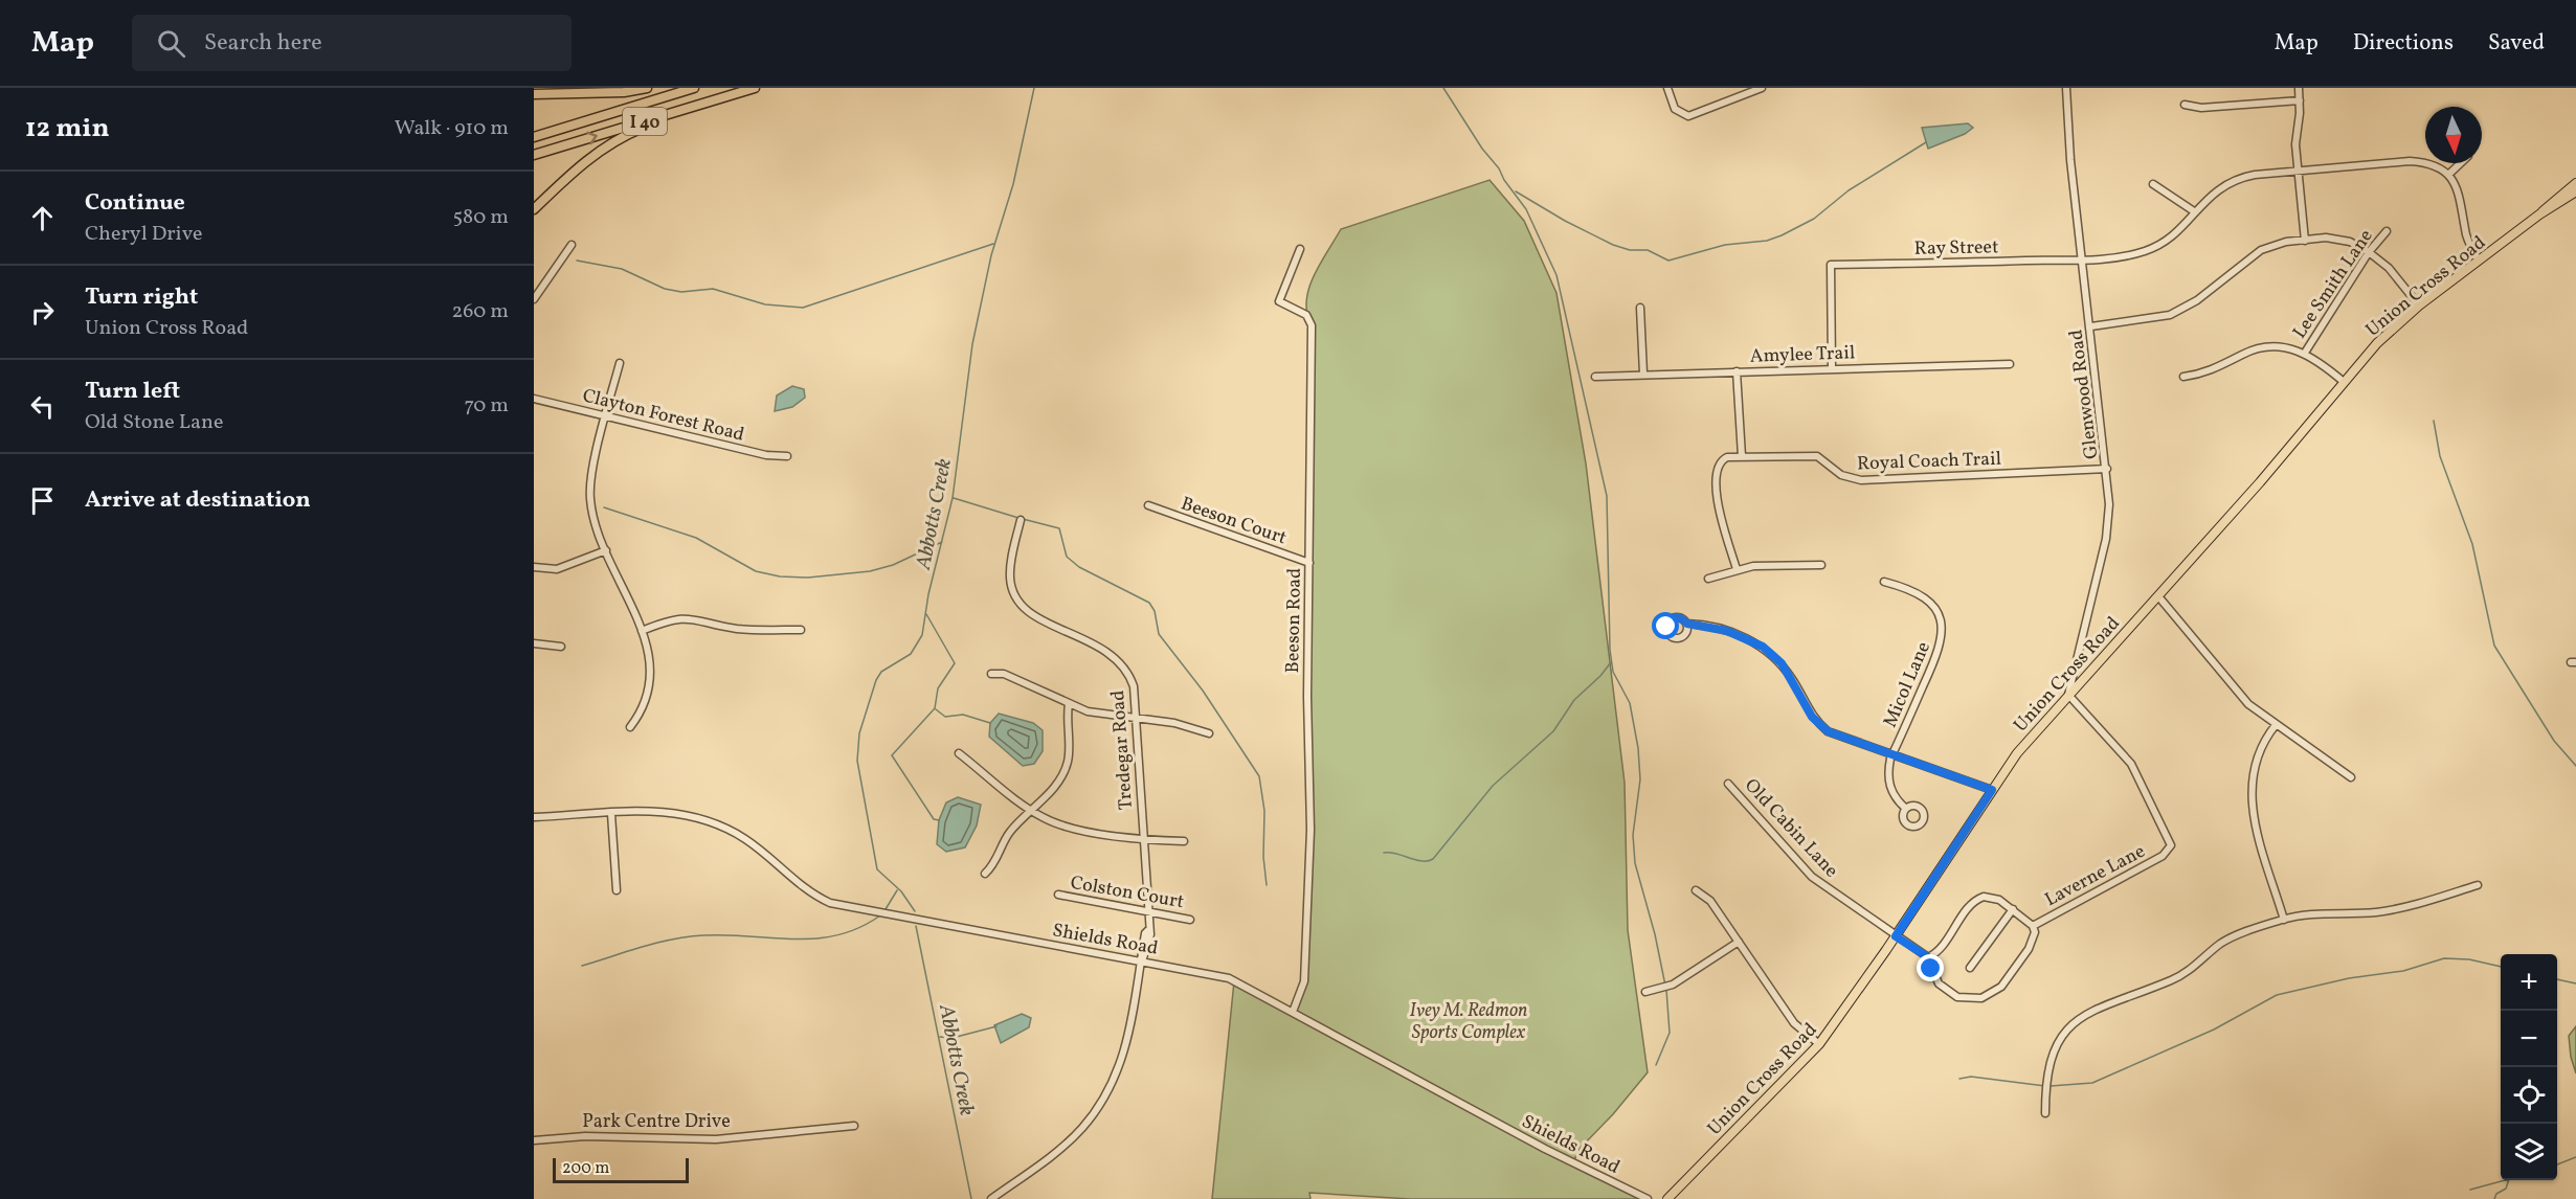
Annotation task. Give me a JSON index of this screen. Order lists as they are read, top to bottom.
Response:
{
  "streets": {
    "highway": ["I 40"],
    "main road": ["Union Cross Road"],
    "street": [
      "Ray Street",
      "Lee Smith Lane",
      "Amylee Trail",
      "Glenwood Road",
      "Clayton Forest Road",
      "Royal Coach Trail",
      "Beeson Court",
      "Beeson Road",
      "Micol Lane",
      "Tredegar Road",
      "Old Cabin Lane",
      "Laverne Lane",
      "Colston Court",
      "Shields Road",
      "Park Centre Drive"
    ]
  },
  "crossings": [
    ["Ray Street", "Amylee Trail"],
    ["Ray Street", "Glenwood Road"],
    ["Union Cross Road", "Glenwood Road"],
    ["Union Cross Road", "Old Cabin Lane"],
    ["Union Cross Road", "Laverne Lane"],
    ["Glenwood Road", "Royal Coach Trail"],
    ["Glenwood Road", "Laverne Lane"],
    ["Beeson Court", "Beeson Road"],
    ["Beeson Road", "Shields Road"],
    ["Tredegar Road", "Colston Court"],
    ["Tredegar Road", "Shields Road"],
    ["Old Cabin Lane", "Laverne Lane"]
  ],
  "water": ["Abbotts Creek"],
  "parks": ["Ivey M. Redmon Sports Complex"],
  "scale_bar": "200 m",
  "north": "bottom",
  "page": {
    "header": "Map",
    "search": "Search here",
    "nav": ["Map", "Directions", "Saved"],
    "heading": ["12 min", "Walk · 910 m"],
    "list": [
      ["Continue", "Cheryl Drive", "580 m"],
      ["Turn right", "Union Cross Road", "260 m"],
      ["Turn left", "Old Stone Lane", "70 m"],
      "Arrive at destination"
    ],
    "map_buttons": ["+", "−"],
    "scale": "200 m"
  }
}
